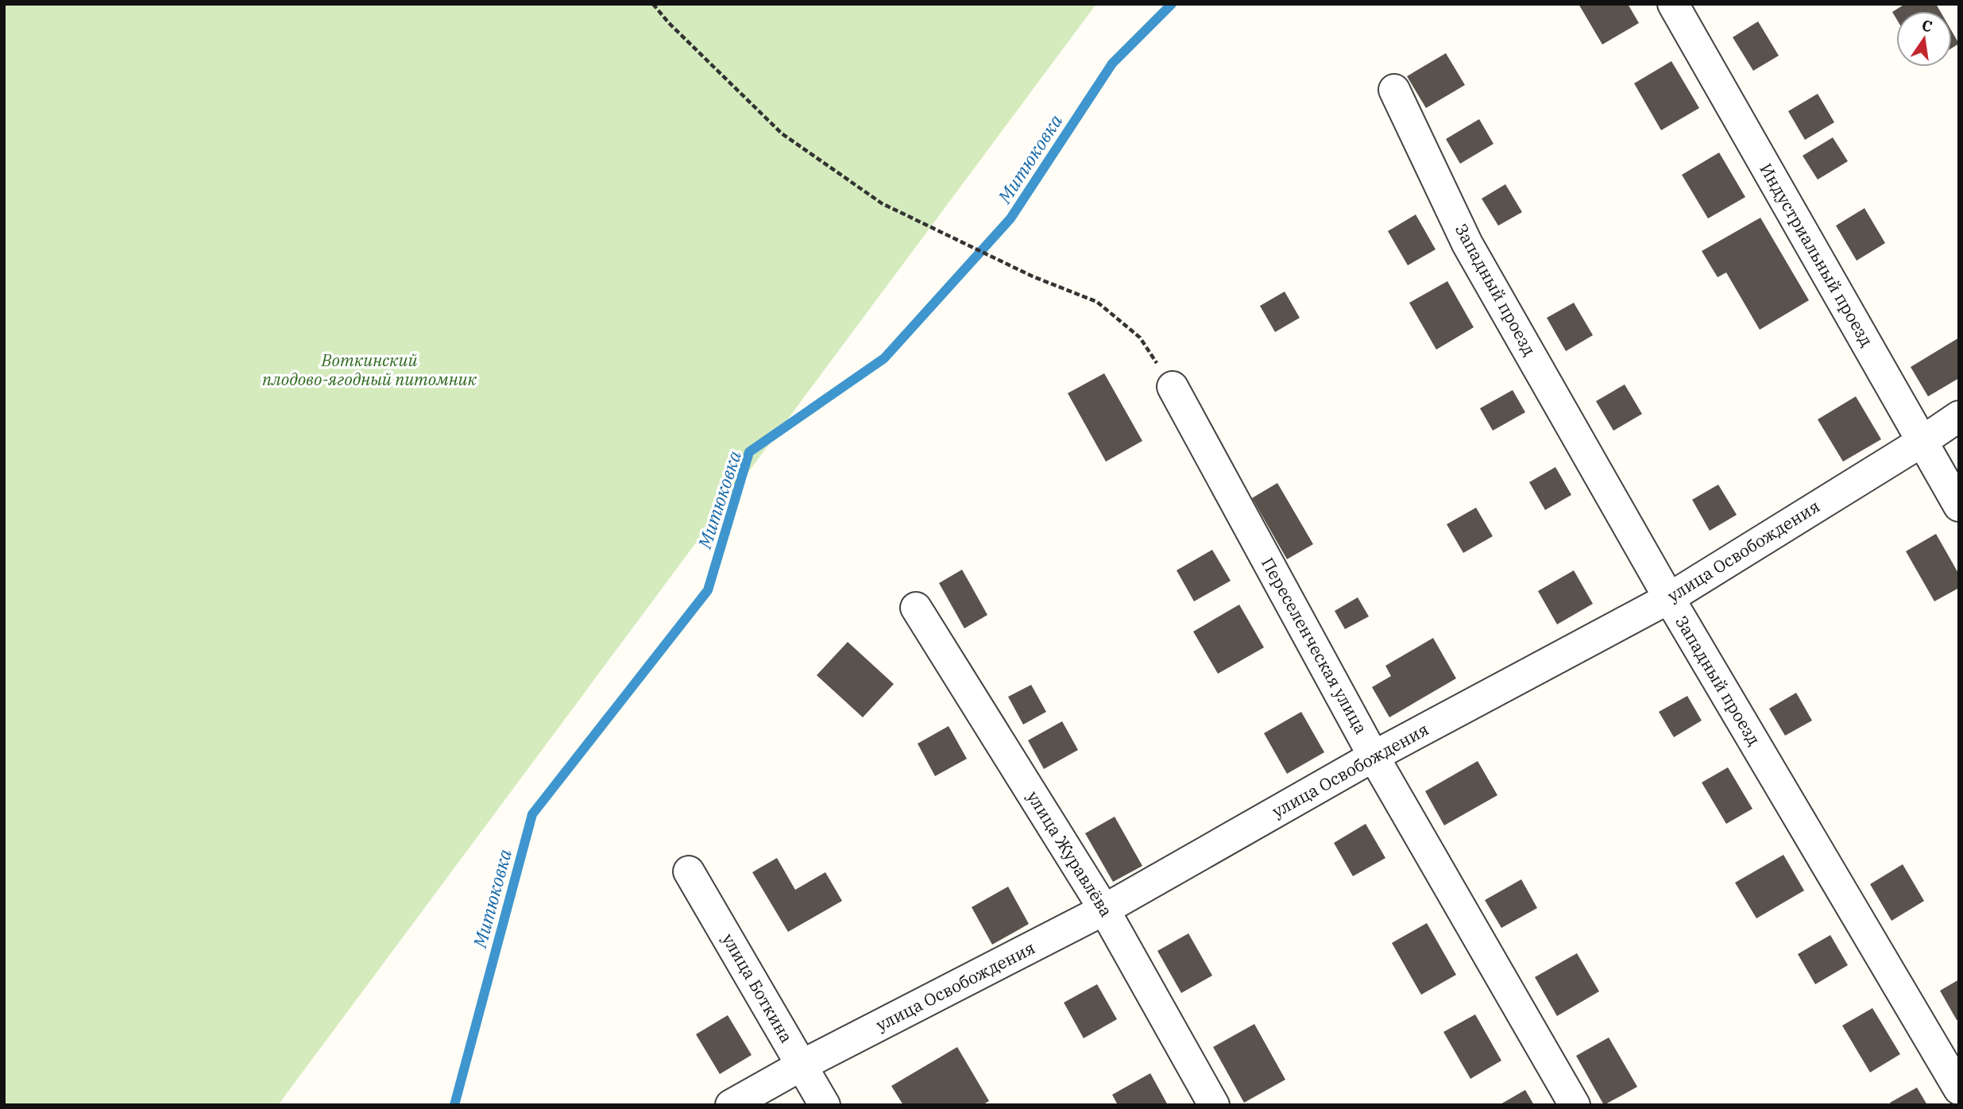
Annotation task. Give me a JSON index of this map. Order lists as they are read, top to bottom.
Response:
{
  "streets": {
    "street": [
      "Индустриальный проезд",
      "Западный проезд",
      "улица Освобождения",
      "Переселенческая улица",
      "улица Журавлёва",
      "улица Боткина"
    ]
  },
  "crossings": [
    ["Индустриальный проезд", "улица Освобождения"],
    ["Западный проезд", "улица Освобождения"],
    ["улица Освобождения", "Переселенческая улица"],
    ["улица Освобождения", "улица Журавлёва"],
    ["улица Освобождения", "улица Боткина"]
  ],
  "water": ["Митюковка"],
  "parks": ["Воткинский плодово-ягодный питомник"],
  "north": "top"
}
